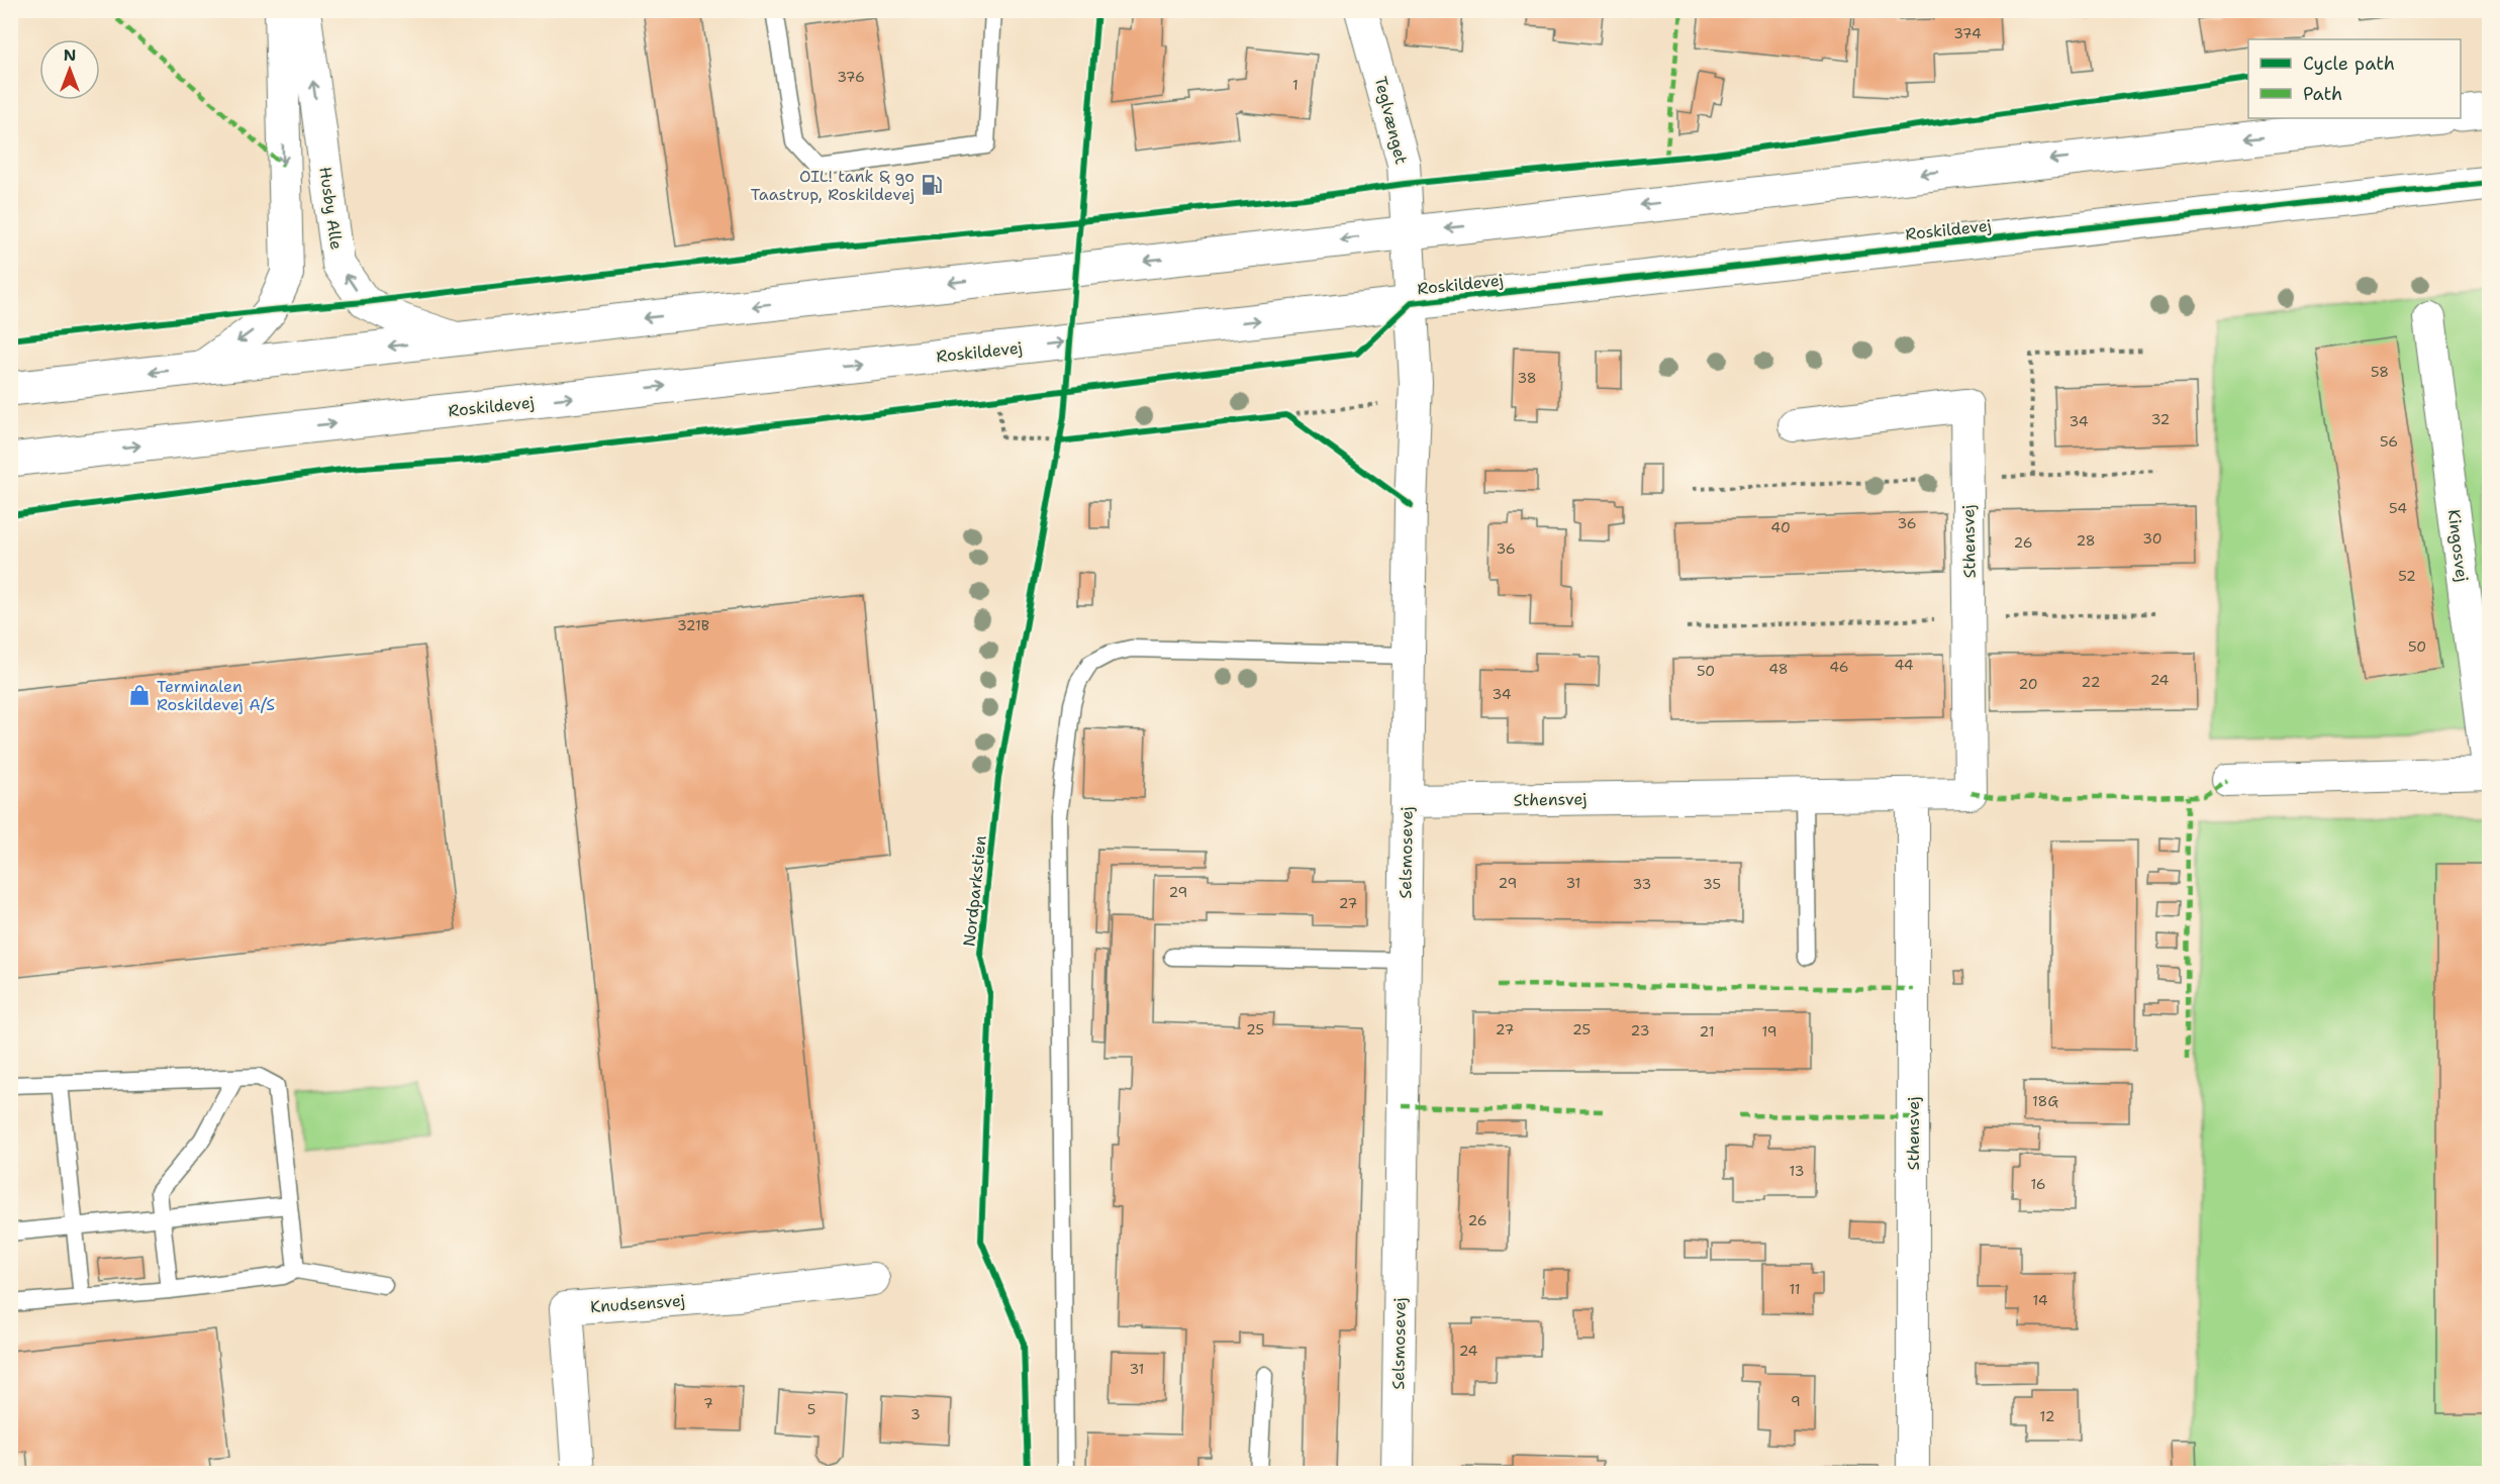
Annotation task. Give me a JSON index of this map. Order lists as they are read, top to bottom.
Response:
{
  "streets": {
    "main road": ["Roskildevej"],
    "street": [
      "Teglvænget",
      "Husby Alle",
      "Sthensvej",
      "Kingosvej",
      "Selsmosevej",
      "Knudsensvej"
    ],
    "cycle path": ["Nordparkstien"]
  },
  "crossings": [
    ["Teglvænget", "Selsmosevej"],
    ["Roskildevej", "Selsmosevej"],
    ["Sthensvej", "Selsmosevej"]
  ],
  "one_way": ["Husby Alle"],
  "places": {
    "fuel station": ["OIL! tank & go Taastrup, Roskildevej"],
    "shop": ["Terminalen Roskildevej A/S"]
  },
  "house_numbers": [
    "374",
    "376",
    "1",
    "58",
    "38",
    "32",
    "34",
    "56",
    "54",
    "36",
    "40",
    "30",
    "28",
    "26",
    "36",
    "52",
    "321B",
    "50",
    "44",
    "46",
    "48",
    "50",
    "24",
    "22",
    "20",
    "34",
    "29",
    "31",
    "33",
    "35",
    "29",
    "27",
    "25",
    "27",
    "25",
    "23",
    "21",
    "19",
    "18G",
    "13",
    "16",
    "26",
    "11",
    "14",
    "24",
    "31",
    "9",
    "7",
    "5",
    "3",
    "12"
  ],
  "legend": ["Cycle path", "Path"],
  "north": "top"
}
